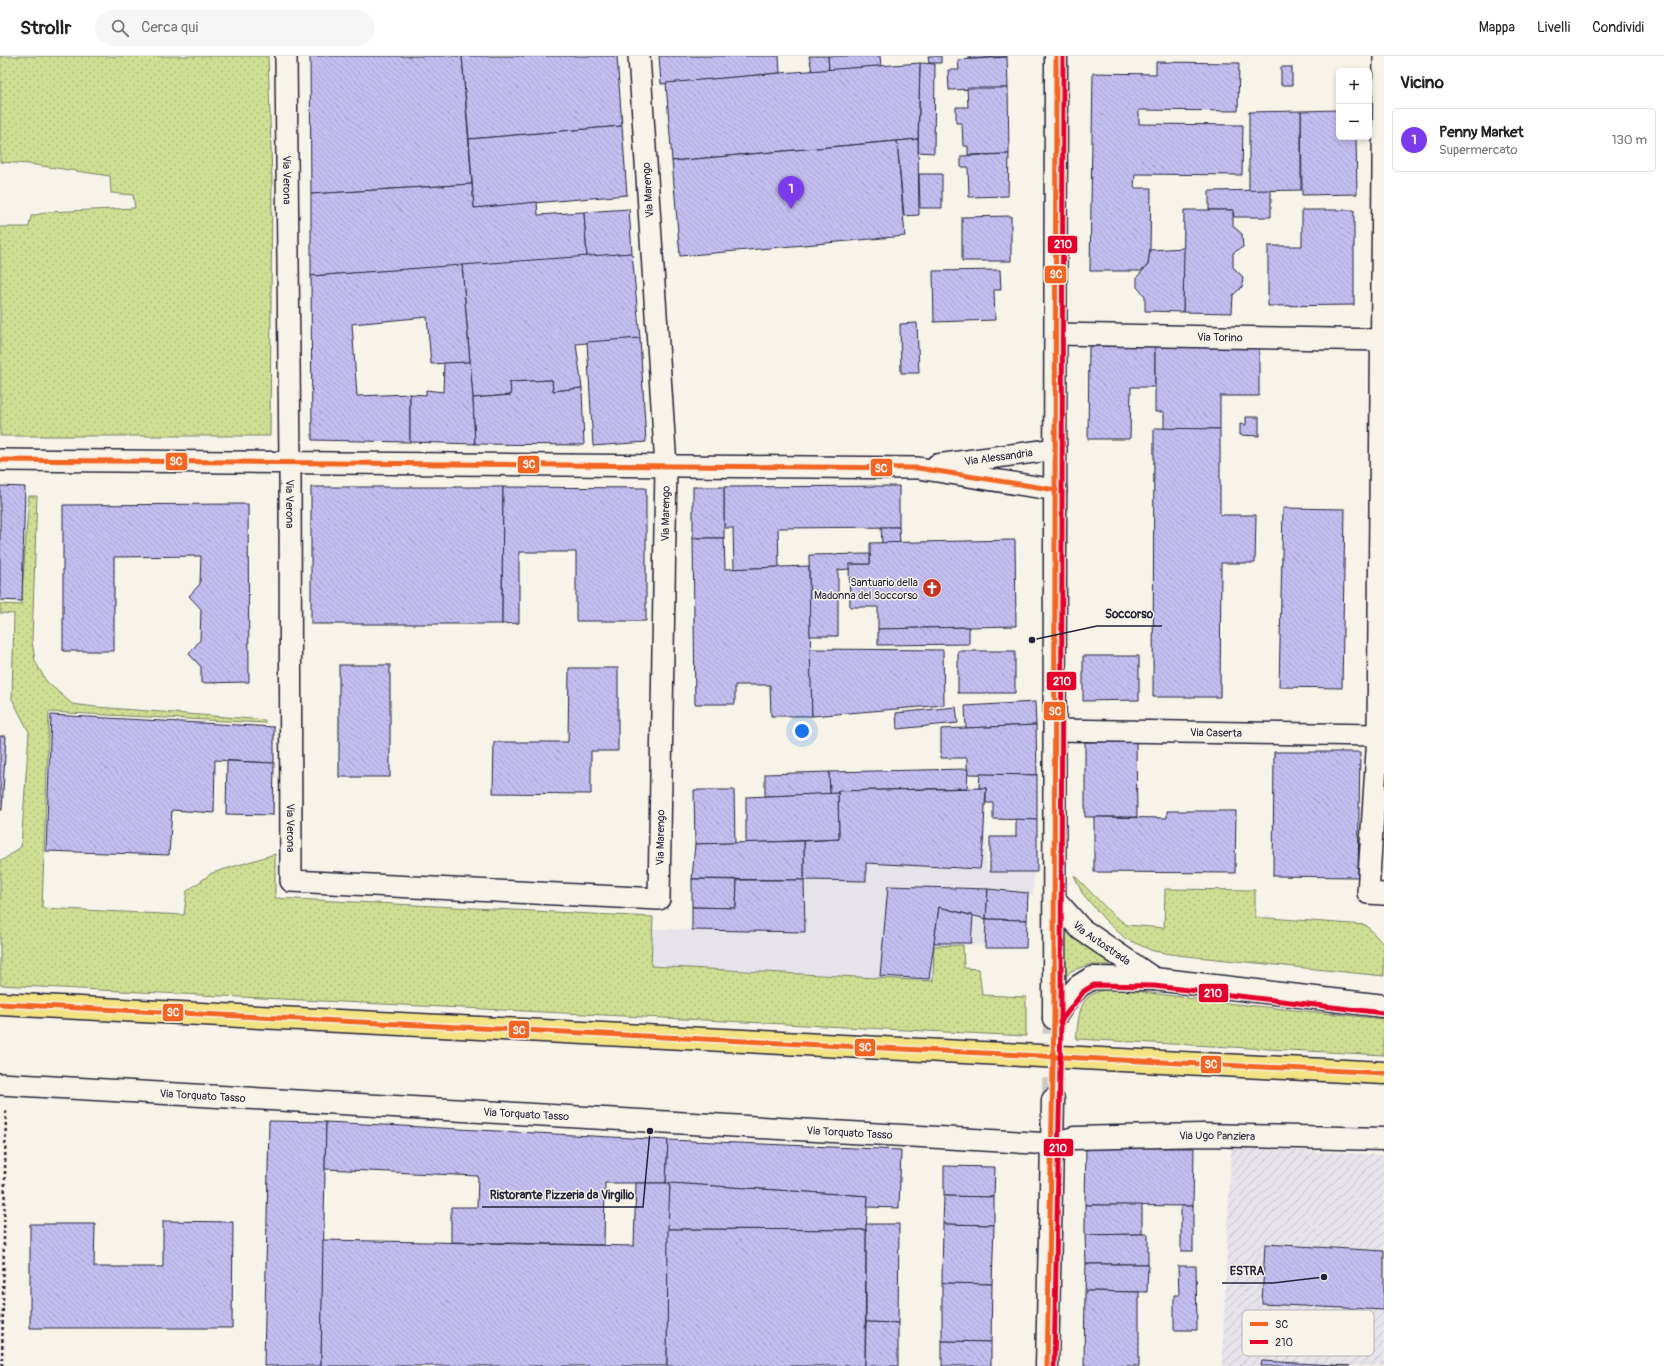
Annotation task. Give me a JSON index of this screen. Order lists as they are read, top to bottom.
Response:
{
  "streets": {
    "street": [
      "Via Verona",
      "Via Marengo",
      "Via Torino",
      "Via Alessandria",
      "Via Caserta",
      "Via Autostrada",
      "Via Torquato Tasso",
      "Via Ugo Panziera"
    ]
  },
  "crossings": [
    ["Via Verona", "Via Marengo"],
    ["Via Verona", "Via Alessandria"],
    ["Via Marengo", "Via Alessandria"],
    ["Via Torquato Tasso", "Via Ugo Panziera"]
  ],
  "places": {
    "church": ["Santuario della Madonna del Soccorso"],
    "other": ["Soccorso", "Ristorante Pizzeria da Virgilio", "ESTRA"]
  },
  "lines": ["transit line SC", "transit line 210"],
  "legend": ["SC", "210"],
  "page": {
    "header": "Strollr",
    "search": "Cerca qui",
    "nav": ["Mappa", "Livelli", "Condividi"],
    "heading": "Vicino",
    "map_buttons": ["+", "−"],
    "list": [
      {
        "mark": "1",
        "name": "Penny Market",
        "note": "Supermercato",
        "value": "130 m"
      }
    ],
    "pins": "1"
  }
}
